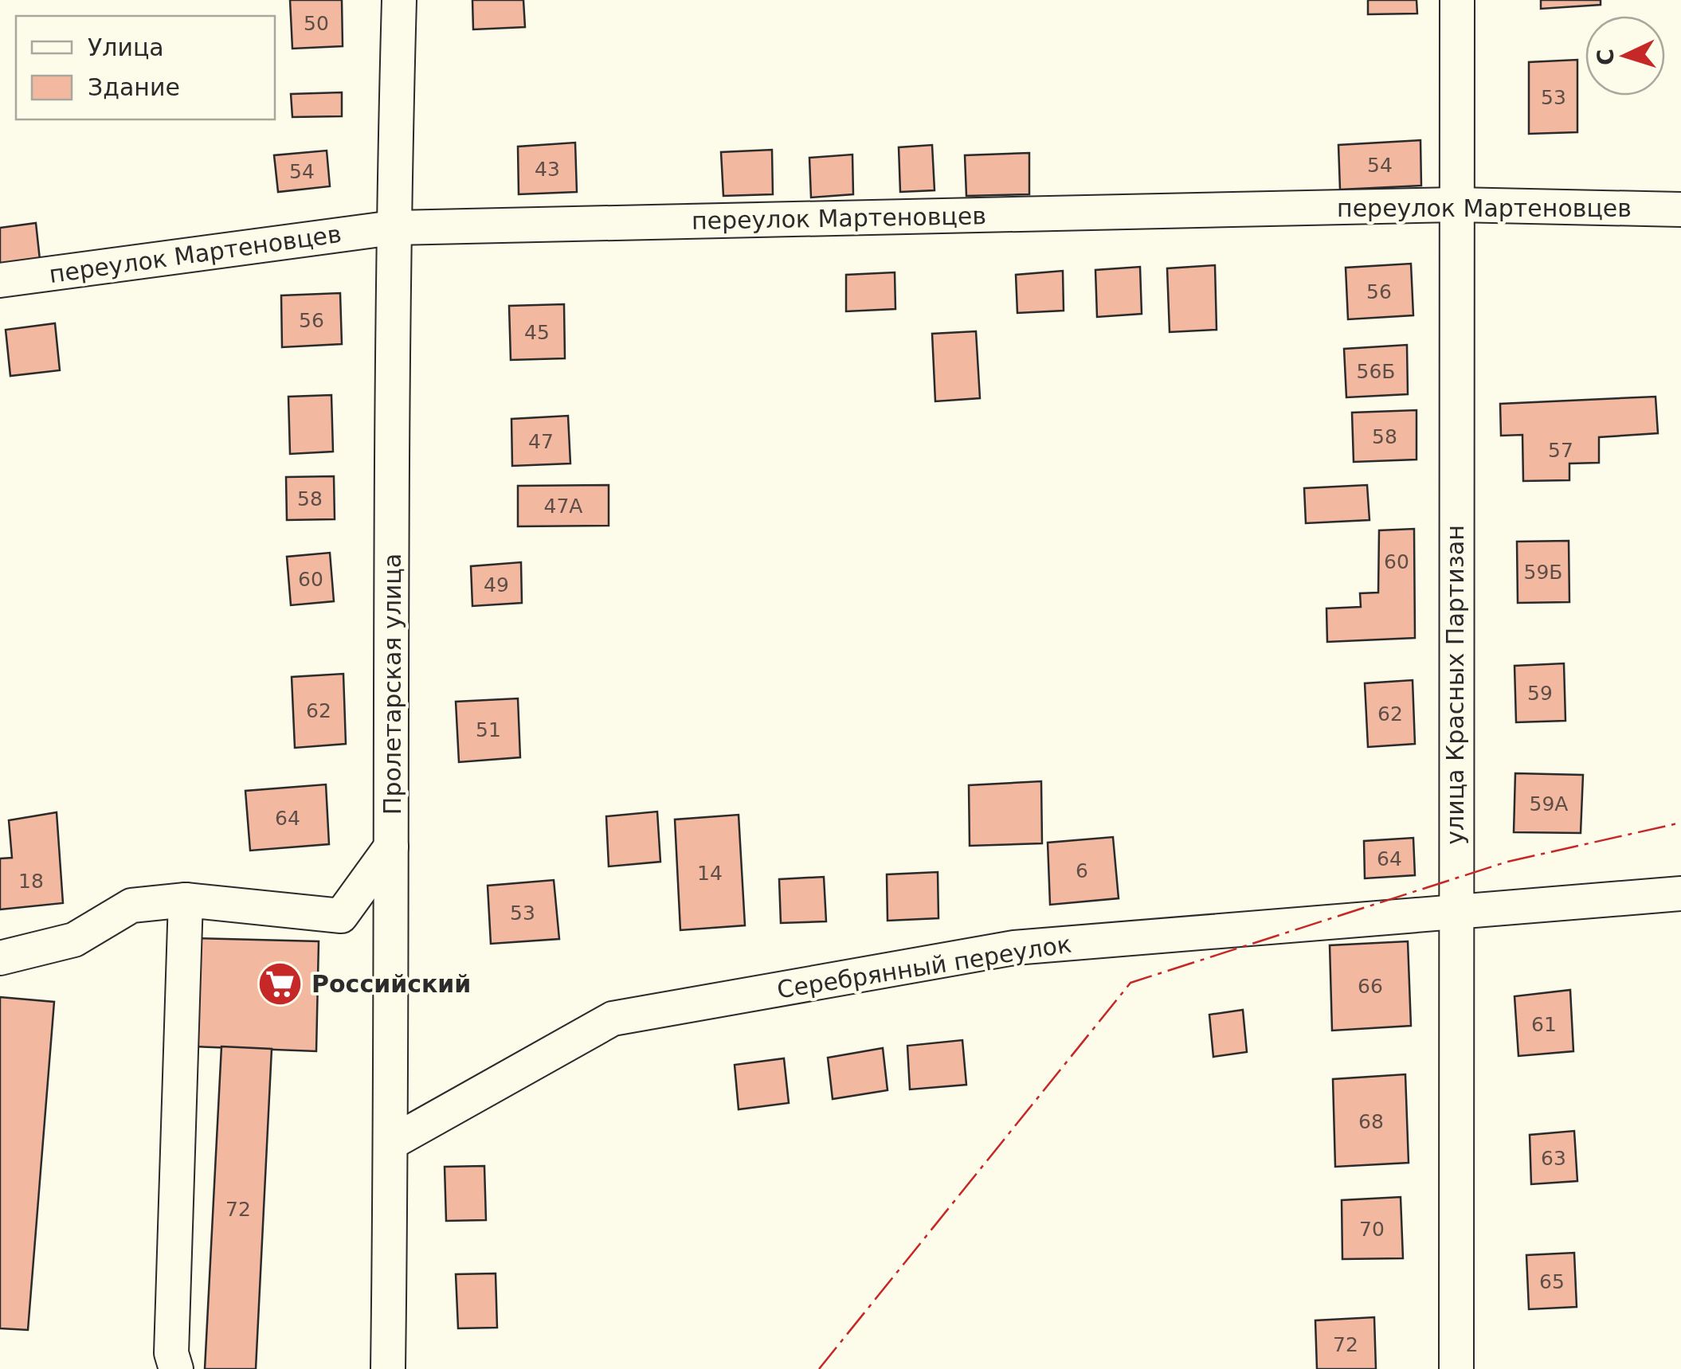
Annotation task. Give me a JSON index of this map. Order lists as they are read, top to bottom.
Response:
{
  "streets": {
    "street": [
      "переулок Мартеновцев",
      "Пролетарская улица",
      "улица Красных Партизан",
      "Серебрянный переулок"
    ]
  },
  "crossings": [
    ["переулок Мартеновцев", "Пролетарская улица"],
    ["переулок Мартеновцев", "улица Красных Партизан"],
    ["Пролетарская улица", "Серебрянный переулок"],
    ["улица Красных Партизан", "Серебрянный переулок"]
  ],
  "places": {
    "supermarket": ["Российский"]
  },
  "house_numbers": [
    "50",
    "53",
    "54",
    "43",
    "54",
    "56",
    "56",
    "45",
    "56Б",
    "58",
    "47",
    "57",
    "58",
    "47А",
    "60",
    "59Б",
    "60",
    "49",
    "59",
    "62",
    "62",
    "51",
    "59А",
    "64",
    "64",
    "6",
    "14",
    "18",
    "53",
    "66",
    "61",
    "68",
    "63",
    "72",
    "70",
    "65",
    "72"
  ],
  "legend": ["Улица", "Здание"],
  "north": "left"
}
